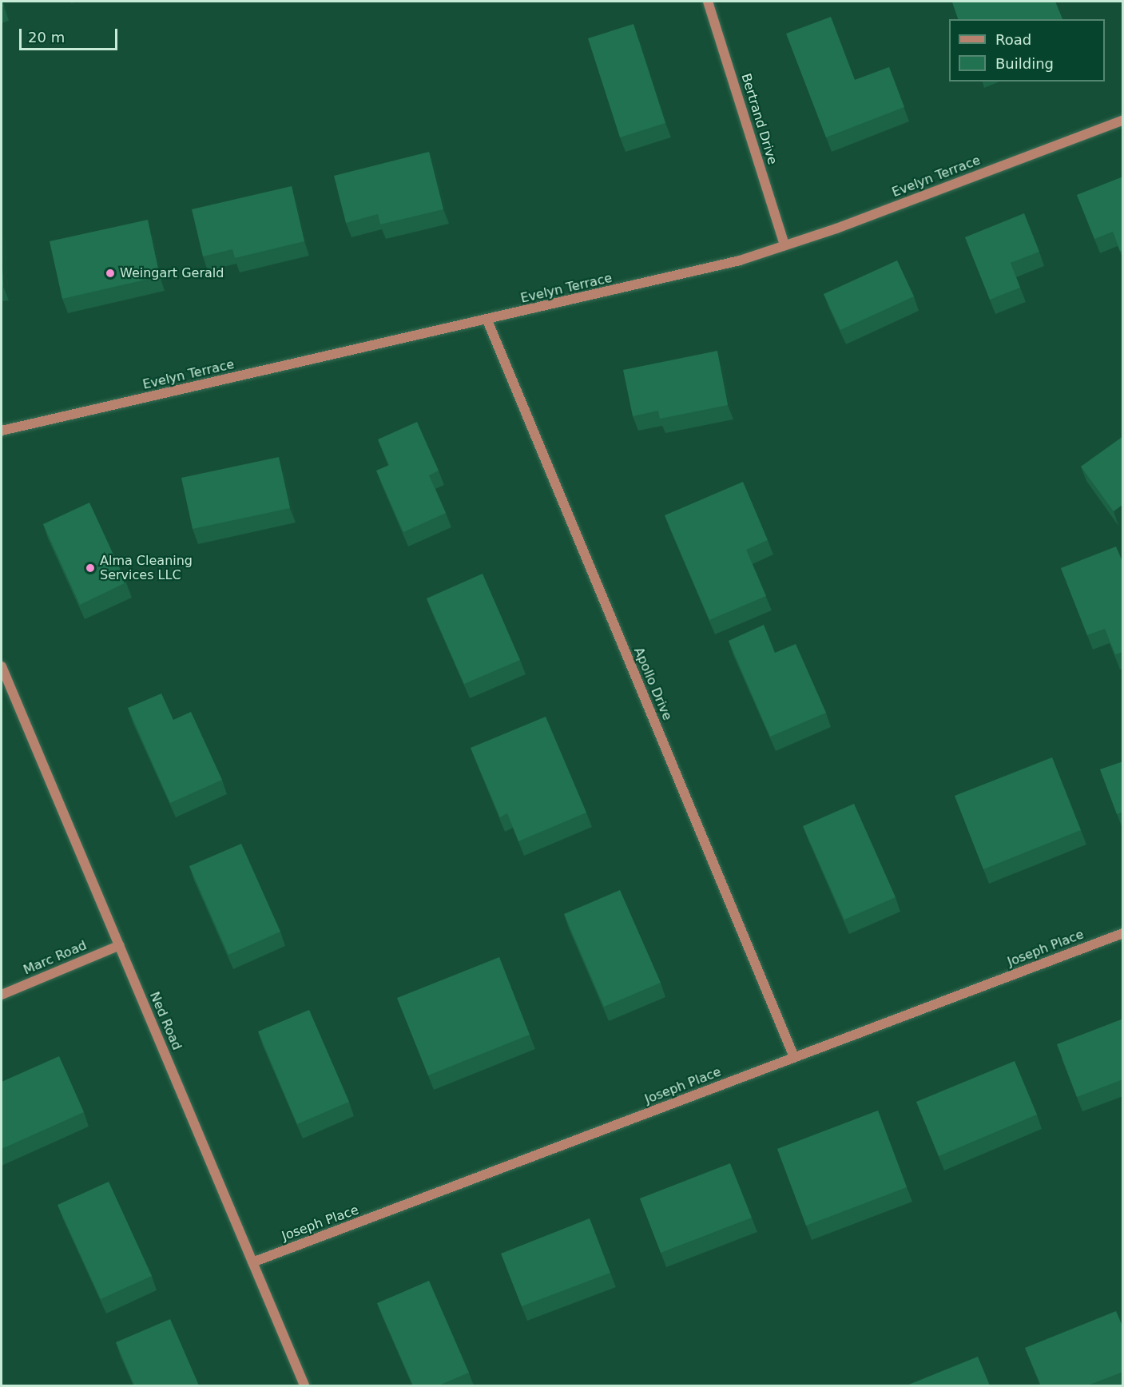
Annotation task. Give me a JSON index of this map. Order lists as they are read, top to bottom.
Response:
{
  "streets": {
    "street": [
      "Bertrand Drive",
      "Evelyn Terrace",
      "Apollo Drive",
      "Joseph Place",
      "Marc Road",
      "Ned Road"
    ]
  },
  "crossings": [
    ["Bertrand Drive", "Evelyn Terrace"],
    ["Evelyn Terrace", "Apollo Drive"],
    ["Apollo Drive", "Joseph Place"],
    ["Joseph Place", "Ned Road"],
    ["Marc Road", "Ned Road"]
  ],
  "places": ["Weingart Gerald", "Alma Cleaning Services LLC"],
  "legend": ["Road", "Building"],
  "scale_bar": "20 m"
}
